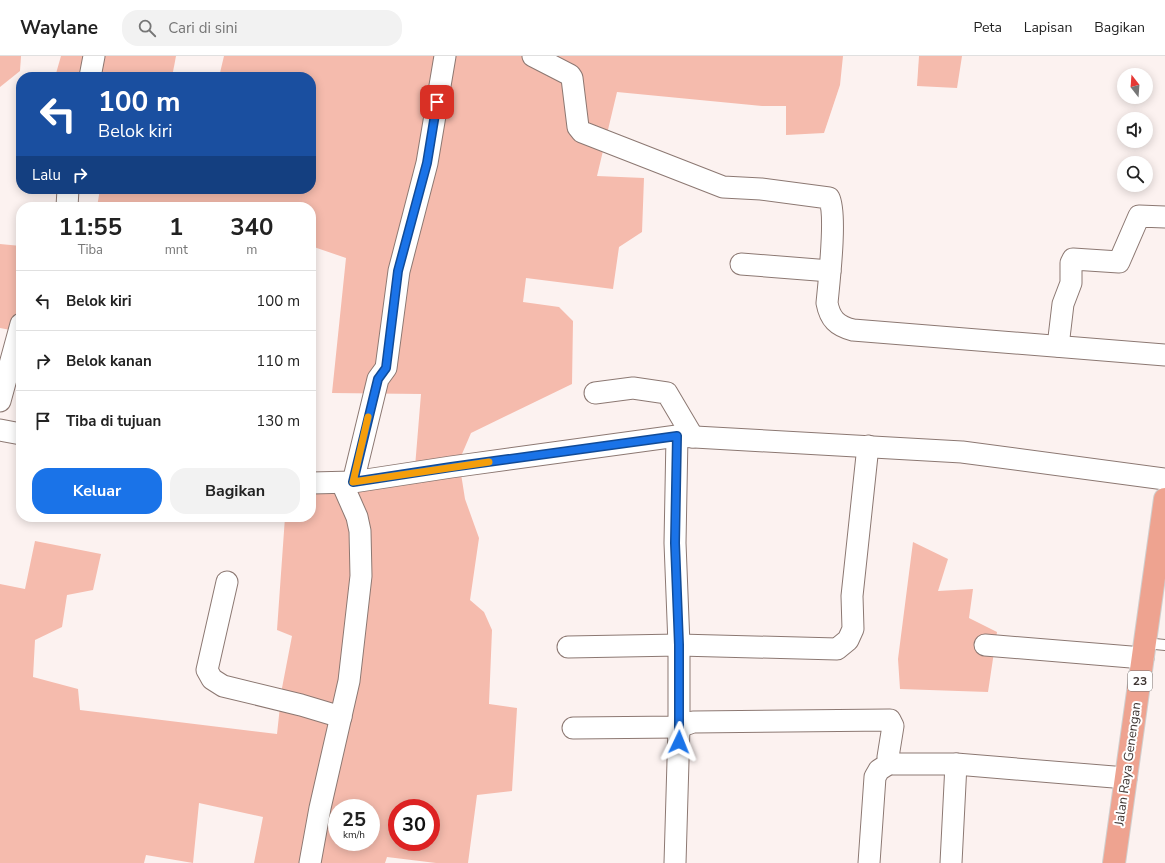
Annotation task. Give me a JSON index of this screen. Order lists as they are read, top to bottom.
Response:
{
  "streets": {
    "highway": ["23", "Jalan Raya Genengan"]
  },
  "north": "top",
  "page": {
    "header": "Waylane",
    "search": "Cari di sini",
    "nav": ["Peta", "Lapisan", "Bagikan"],
    "turn": ["100 m", "Belok kiri"],
    "then": "Lalu",
    "eta": [
      "11:55",
      "Tiba",
      "1",
      "mnt",
      "340",
      "m"
    ],
    "list": [
      {
        "name": "Belok kiri",
        "value": "100 m"
      },
      {
        "name": "Belok kanan",
        "value": "110 m"
      },
      {
        "name": "Tiba di tujuan",
        "value": "130 m"
      }
    ],
    "buttons": ["Keluar", "Bagikan"],
    "speed": "25 km/h",
    "limit": "30"
  }
}
